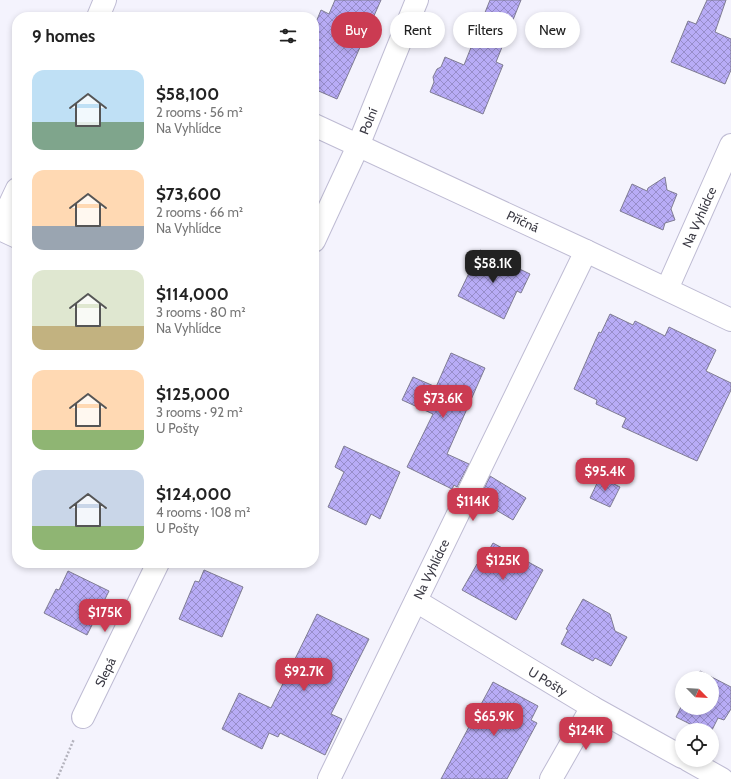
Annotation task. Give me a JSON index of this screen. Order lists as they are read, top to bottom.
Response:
{
  "streets": {
    "street": [
      "Polní",
      "Na Vyhlídce",
      "Příčná",
      "Slepá",
      "U Pošty"
    ]
  },
  "crossings": [
    ["Polní", "Příčná"],
    ["Na Vyhlídce", "Příčná"],
    ["Na Vyhlídce", "U Pošty"]
  ],
  "north": "bottom right",
  "page": {
    "chip": [
      "Buy",
      "Rent",
      "Filters",
      "New"
    ],
    "heading": "9 homes",
    "list": [
      {
        "name": "$58,100",
        "note": "2 rooms · 56 m² · Na Vyhlídce"
      },
      {
        "name": "$73,600",
        "note": "2 rooms · 66 m² · Na Vyhlídce"
      },
      {
        "name": "$114,000",
        "note": "3 rooms · 80 m² · Na Vyhlídce"
      },
      {
        "name": "$125,000",
        "note": "3 rooms · 92 m² · U Pošty"
      },
      {
        "name": "$124,000",
        "note": "4 rooms · 108 m² · U Pošty"
      }
    ],
    "price": [
      "$58.1K",
      "$73.6K",
      "$95.4K",
      "$114K",
      "$125K",
      "$175K",
      "$92.7K",
      "$65.9K",
      "$124K"
    ]
  }
}
